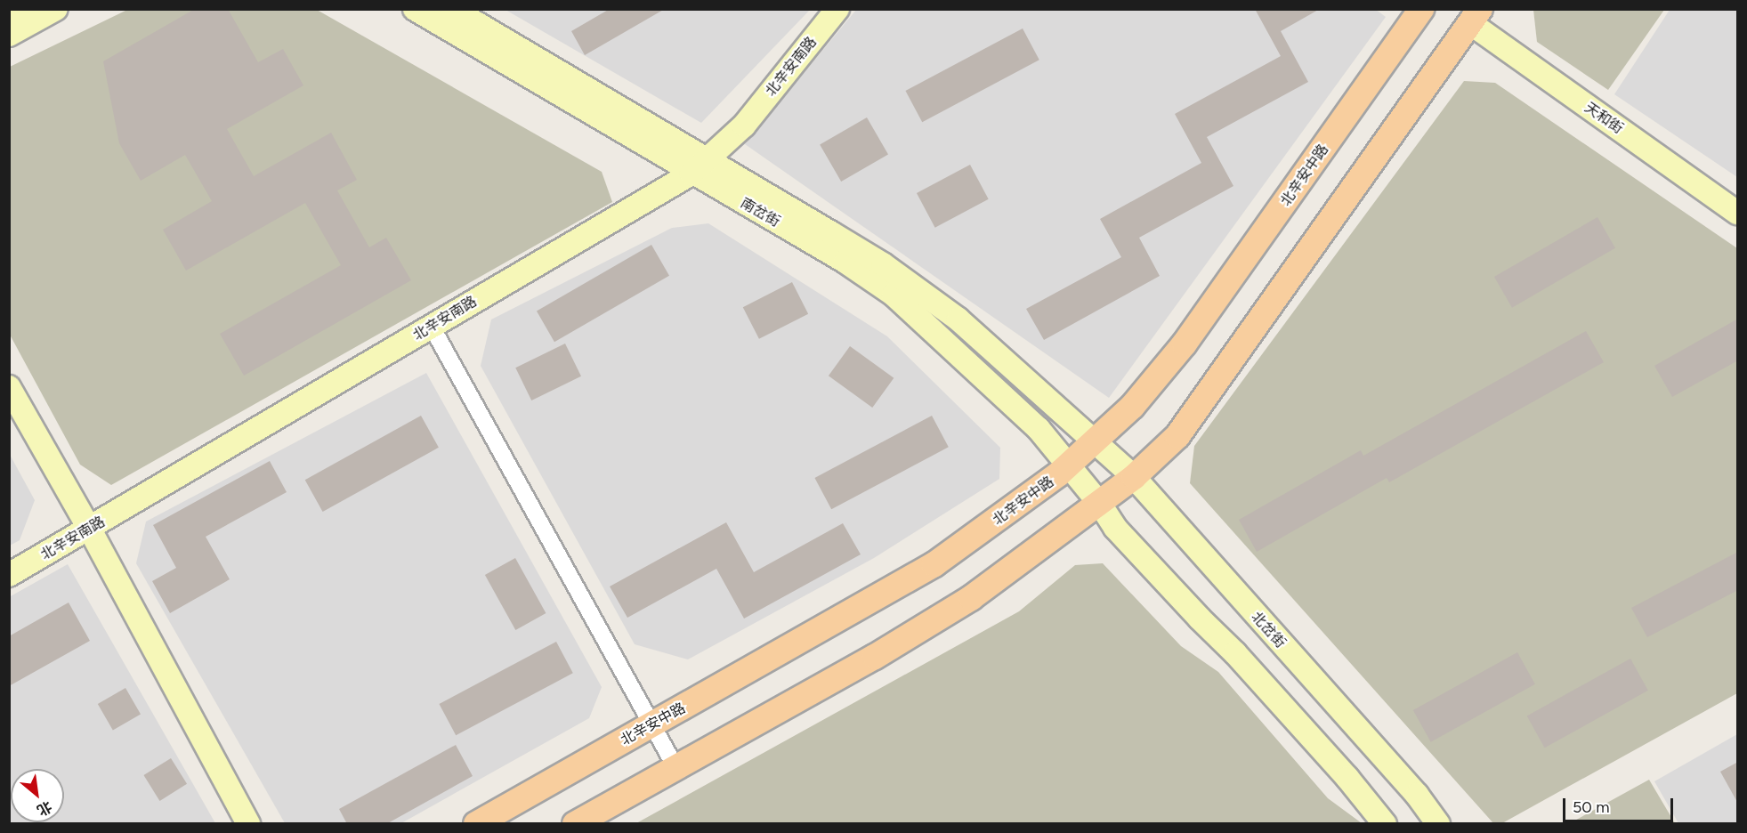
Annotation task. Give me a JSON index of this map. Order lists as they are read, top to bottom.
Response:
{
  "streets": {
    "main road": [
      "北辛安南路",
      "天和街",
      "北辛安中路",
      "南岔街",
      "北岔街"
    ]
  },
  "crossings": [
    ["北辛安南路", "南岔街"],
    ["北辛安中路", "南岔街"],
    ["北辛安中路", "北岔街"],
    ["南岔街", "北岔街"]
  ],
  "scale_bar": "50 m",
  "north": "bottom right"
}
